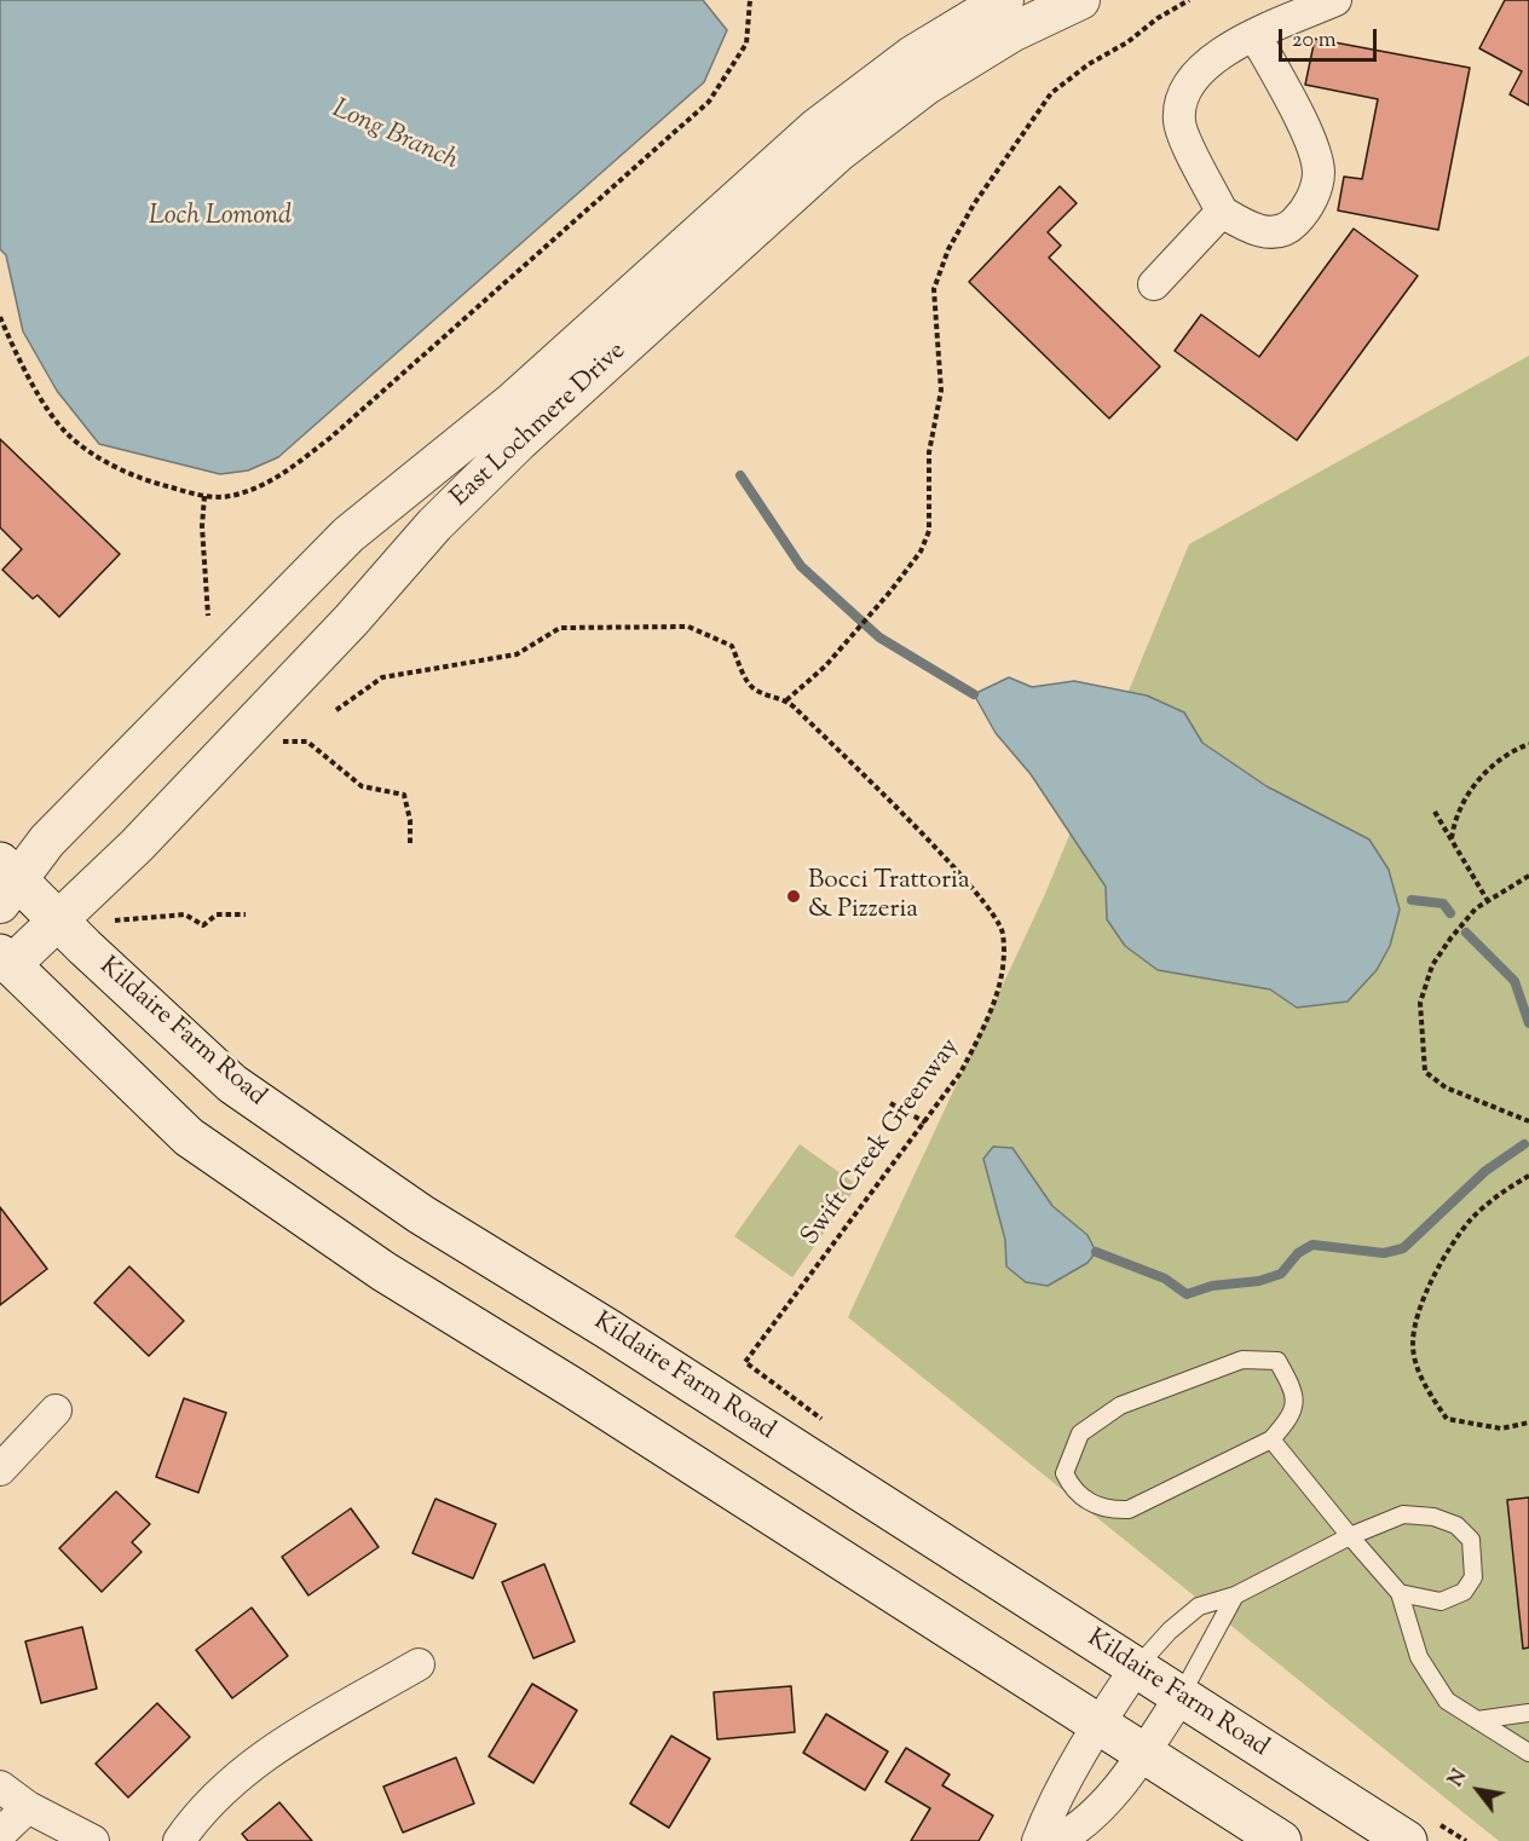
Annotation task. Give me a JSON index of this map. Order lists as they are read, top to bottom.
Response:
{
  "streets": {
    "main road": ["Kildaire Farm Road"],
    "street": ["East Lochmere Drive"],
    "path": ["Swift Creek Greenway"]
  },
  "crossings": [
    ["East Lochmere Drive", "Kildaire Farm Road"]
  ],
  "water": ["Long Branch", "Loch Lomond"],
  "places": ["Bocci Trattoria & Pizzeria"],
  "scale_bar": "20 m",
  "north": "top left"
}
